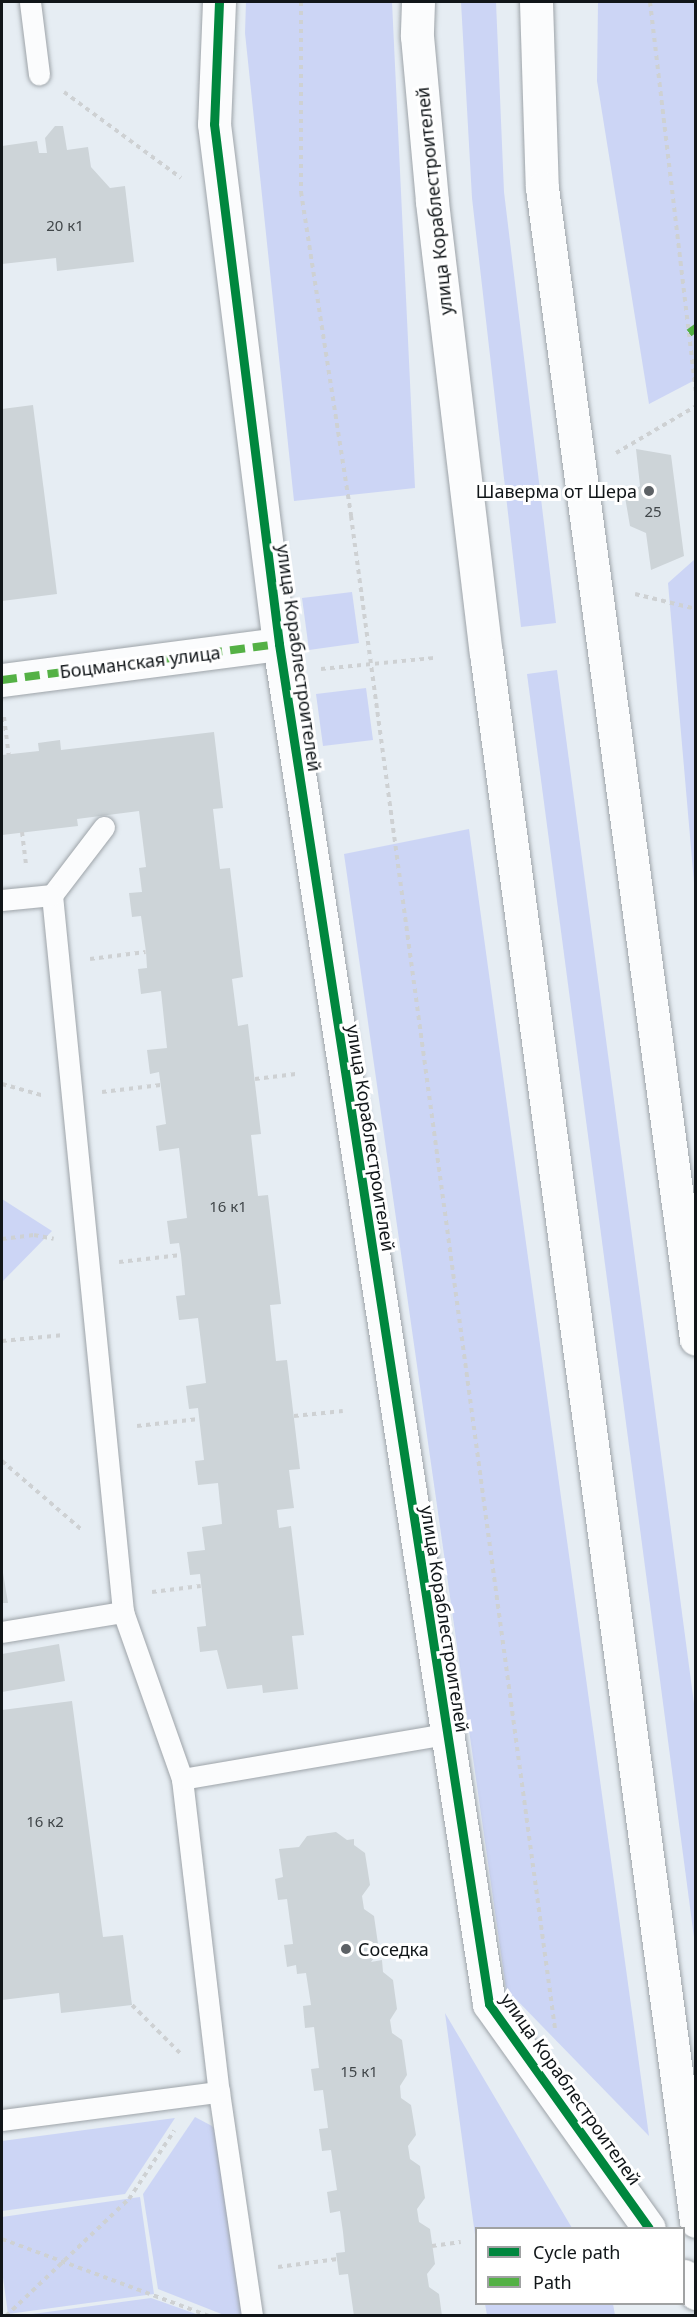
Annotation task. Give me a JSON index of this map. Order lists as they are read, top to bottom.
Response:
{
  "streets": {
    "main road": ["улица Кораблестроителей", "Боцманская улица"]
  },
  "crossings": [
    ["улица Кораблестроителей", "Боцманская улица"]
  ],
  "places": ["Шаверма от Шера", "Соседка"],
  "house_numbers": [
    "20 к1",
    "25",
    "16 к1",
    "16 к2",
    "15 к1"
  ],
  "legend": ["Cycle path", "Path"]
}
